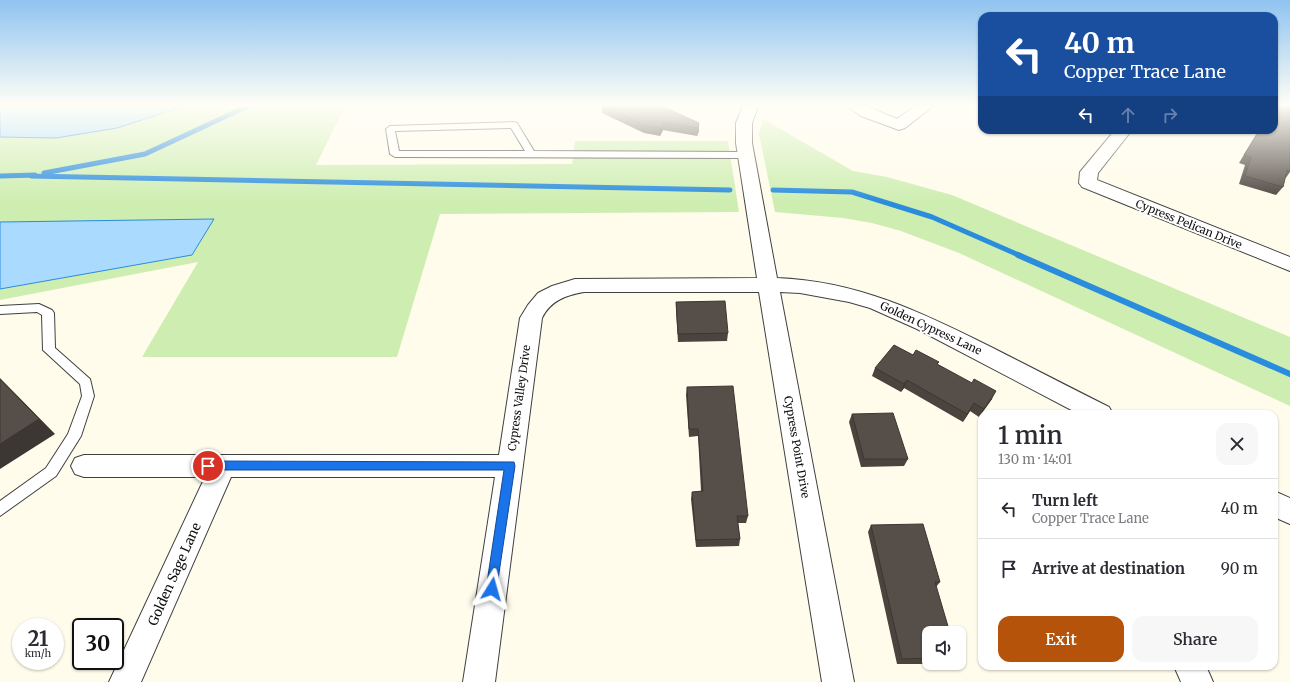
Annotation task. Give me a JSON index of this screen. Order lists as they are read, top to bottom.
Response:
{
  "streets": {
    "street": [
      "Cypress Pelican Drive",
      "Golden Cypress Lane",
      "Cypress Valley Drive",
      "Cypress Point Drive",
      "Golden Sage Lane"
    ]
  },
  "crossings": [
    ["Golden Cypress Lane", "Cypress Valley Drive"],
    ["Golden Cypress Lane", "Cypress Point Drive"]
  ],
  "page": {
    "turn": ["40 m", "Copper Trace Lane"],
    "heading": ["1 min", "130 m · 14:01"],
    "list": [
      {
        "name": "Turn left",
        "note": "Copper Trace Lane",
        "value": "40 m"
      },
      {
        "name": "Arrive at destination",
        "value": "90 m"
      }
    ],
    "buttons": ["Exit", "Share"],
    "speed": "21 km/h",
    "limit": "30"
  }
}
